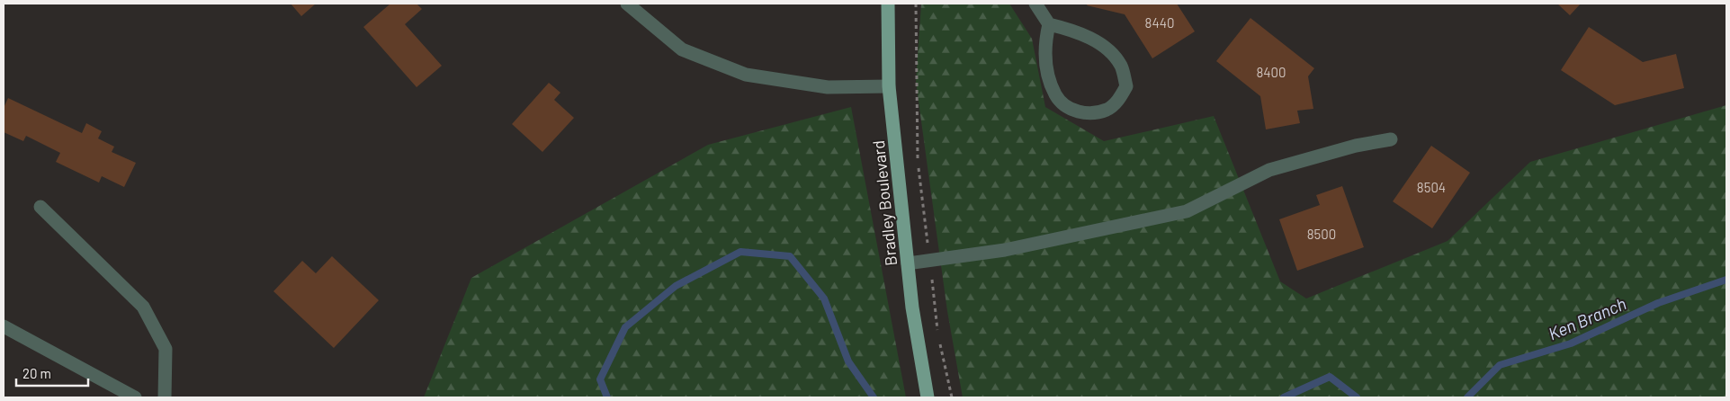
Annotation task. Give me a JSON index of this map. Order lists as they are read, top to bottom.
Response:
{
  "streets": {
    "main road": ["Bradley Boulevard"]
  },
  "water": ["Ken Branch"],
  "house_numbers": [
    "8440",
    "8400",
    "8504",
    "8500"
  ],
  "scale_bar": "20 m"
}
